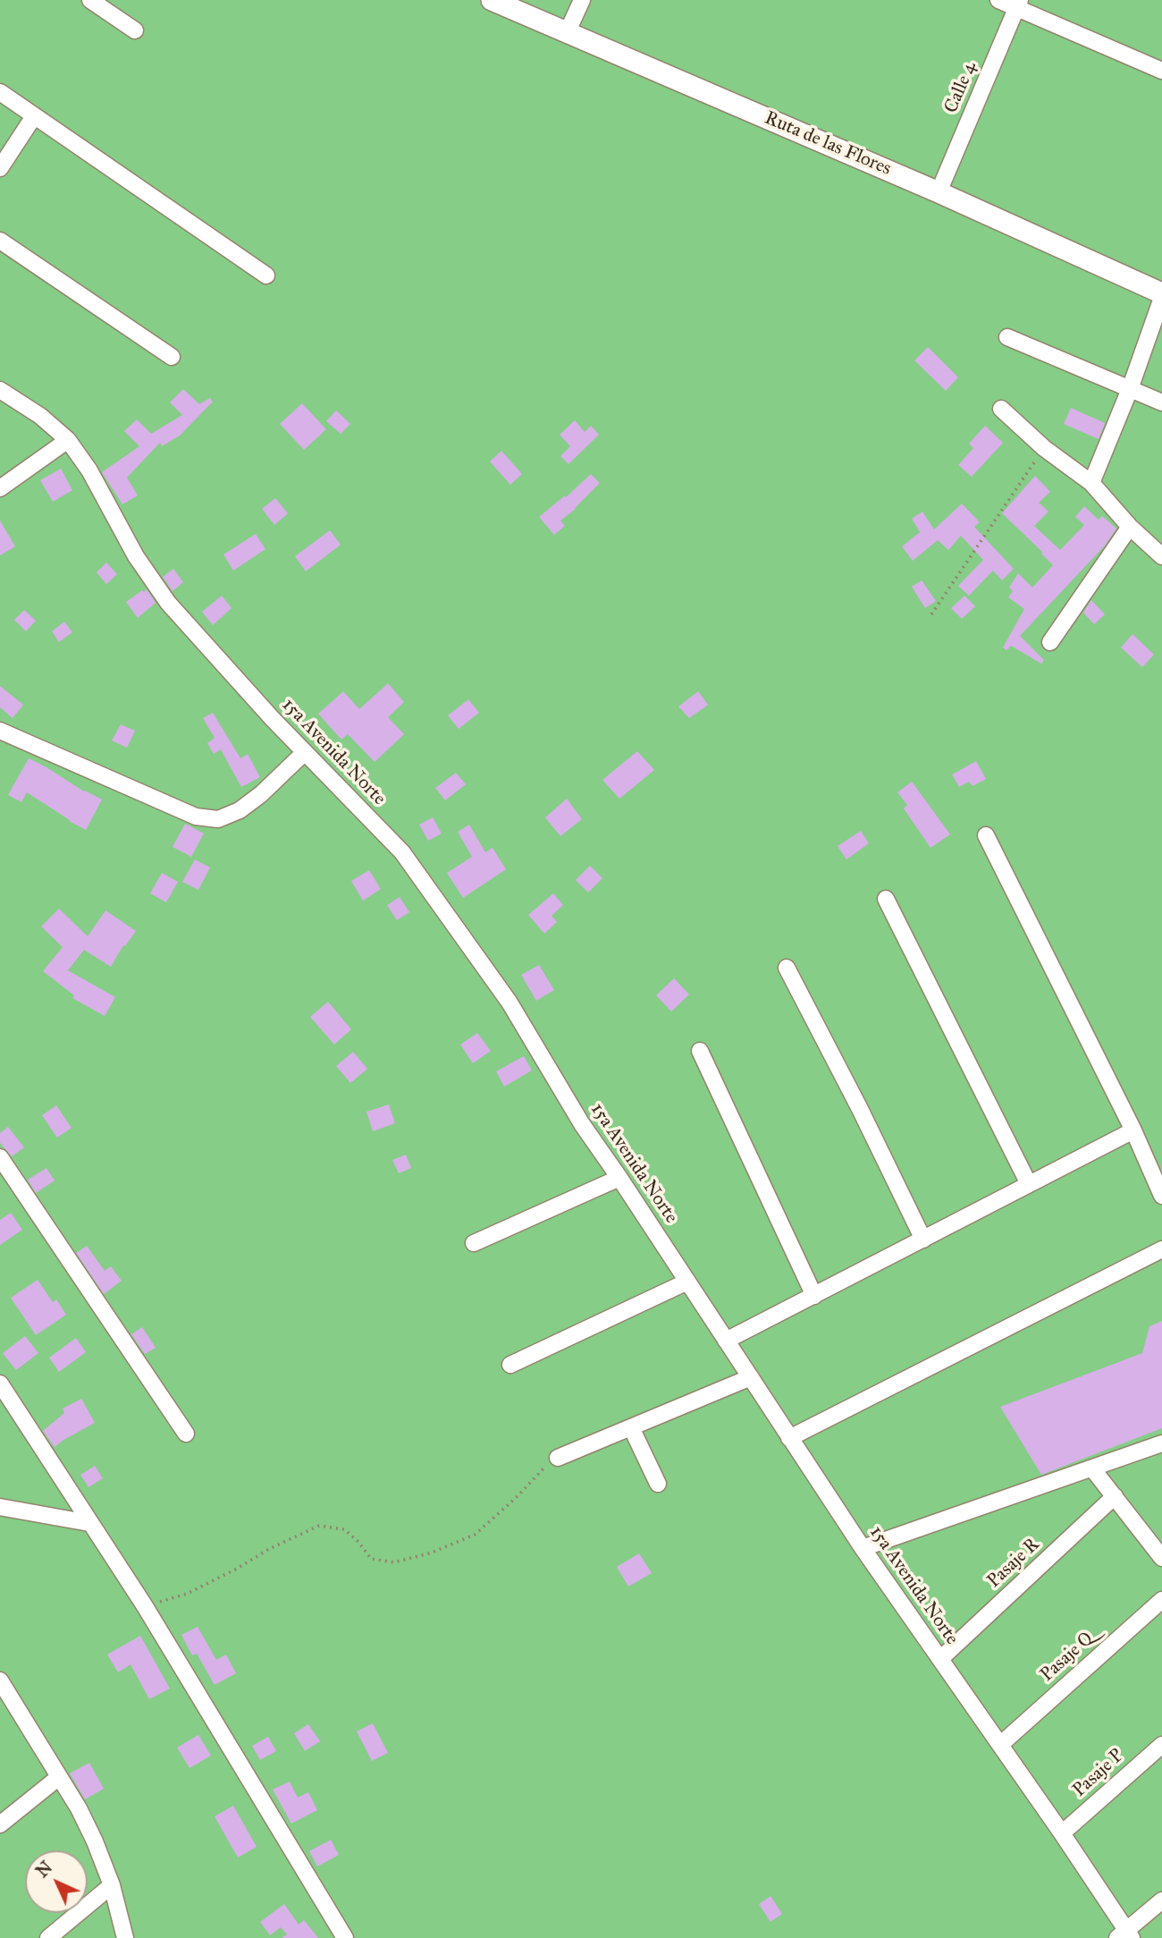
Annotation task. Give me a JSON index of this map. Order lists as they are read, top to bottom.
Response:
{
  "streets": {
    "main road": ["Ruta de las Flores"],
    "street": [
      "Calle 4",
      "15a Avenida Norte",
      "Pasaje R",
      "Pasaje Q",
      "Pasaje P"
    ]
  },
  "crossings": [
    ["Calle 4", "Ruta de las Flores"],
    ["15a Avenida Norte", "Pasaje R"],
    ["15a Avenida Norte", "Pasaje Q"],
    ["15a Avenida Norte", "Pasaje P"]
  ],
  "north": "top left"
}
